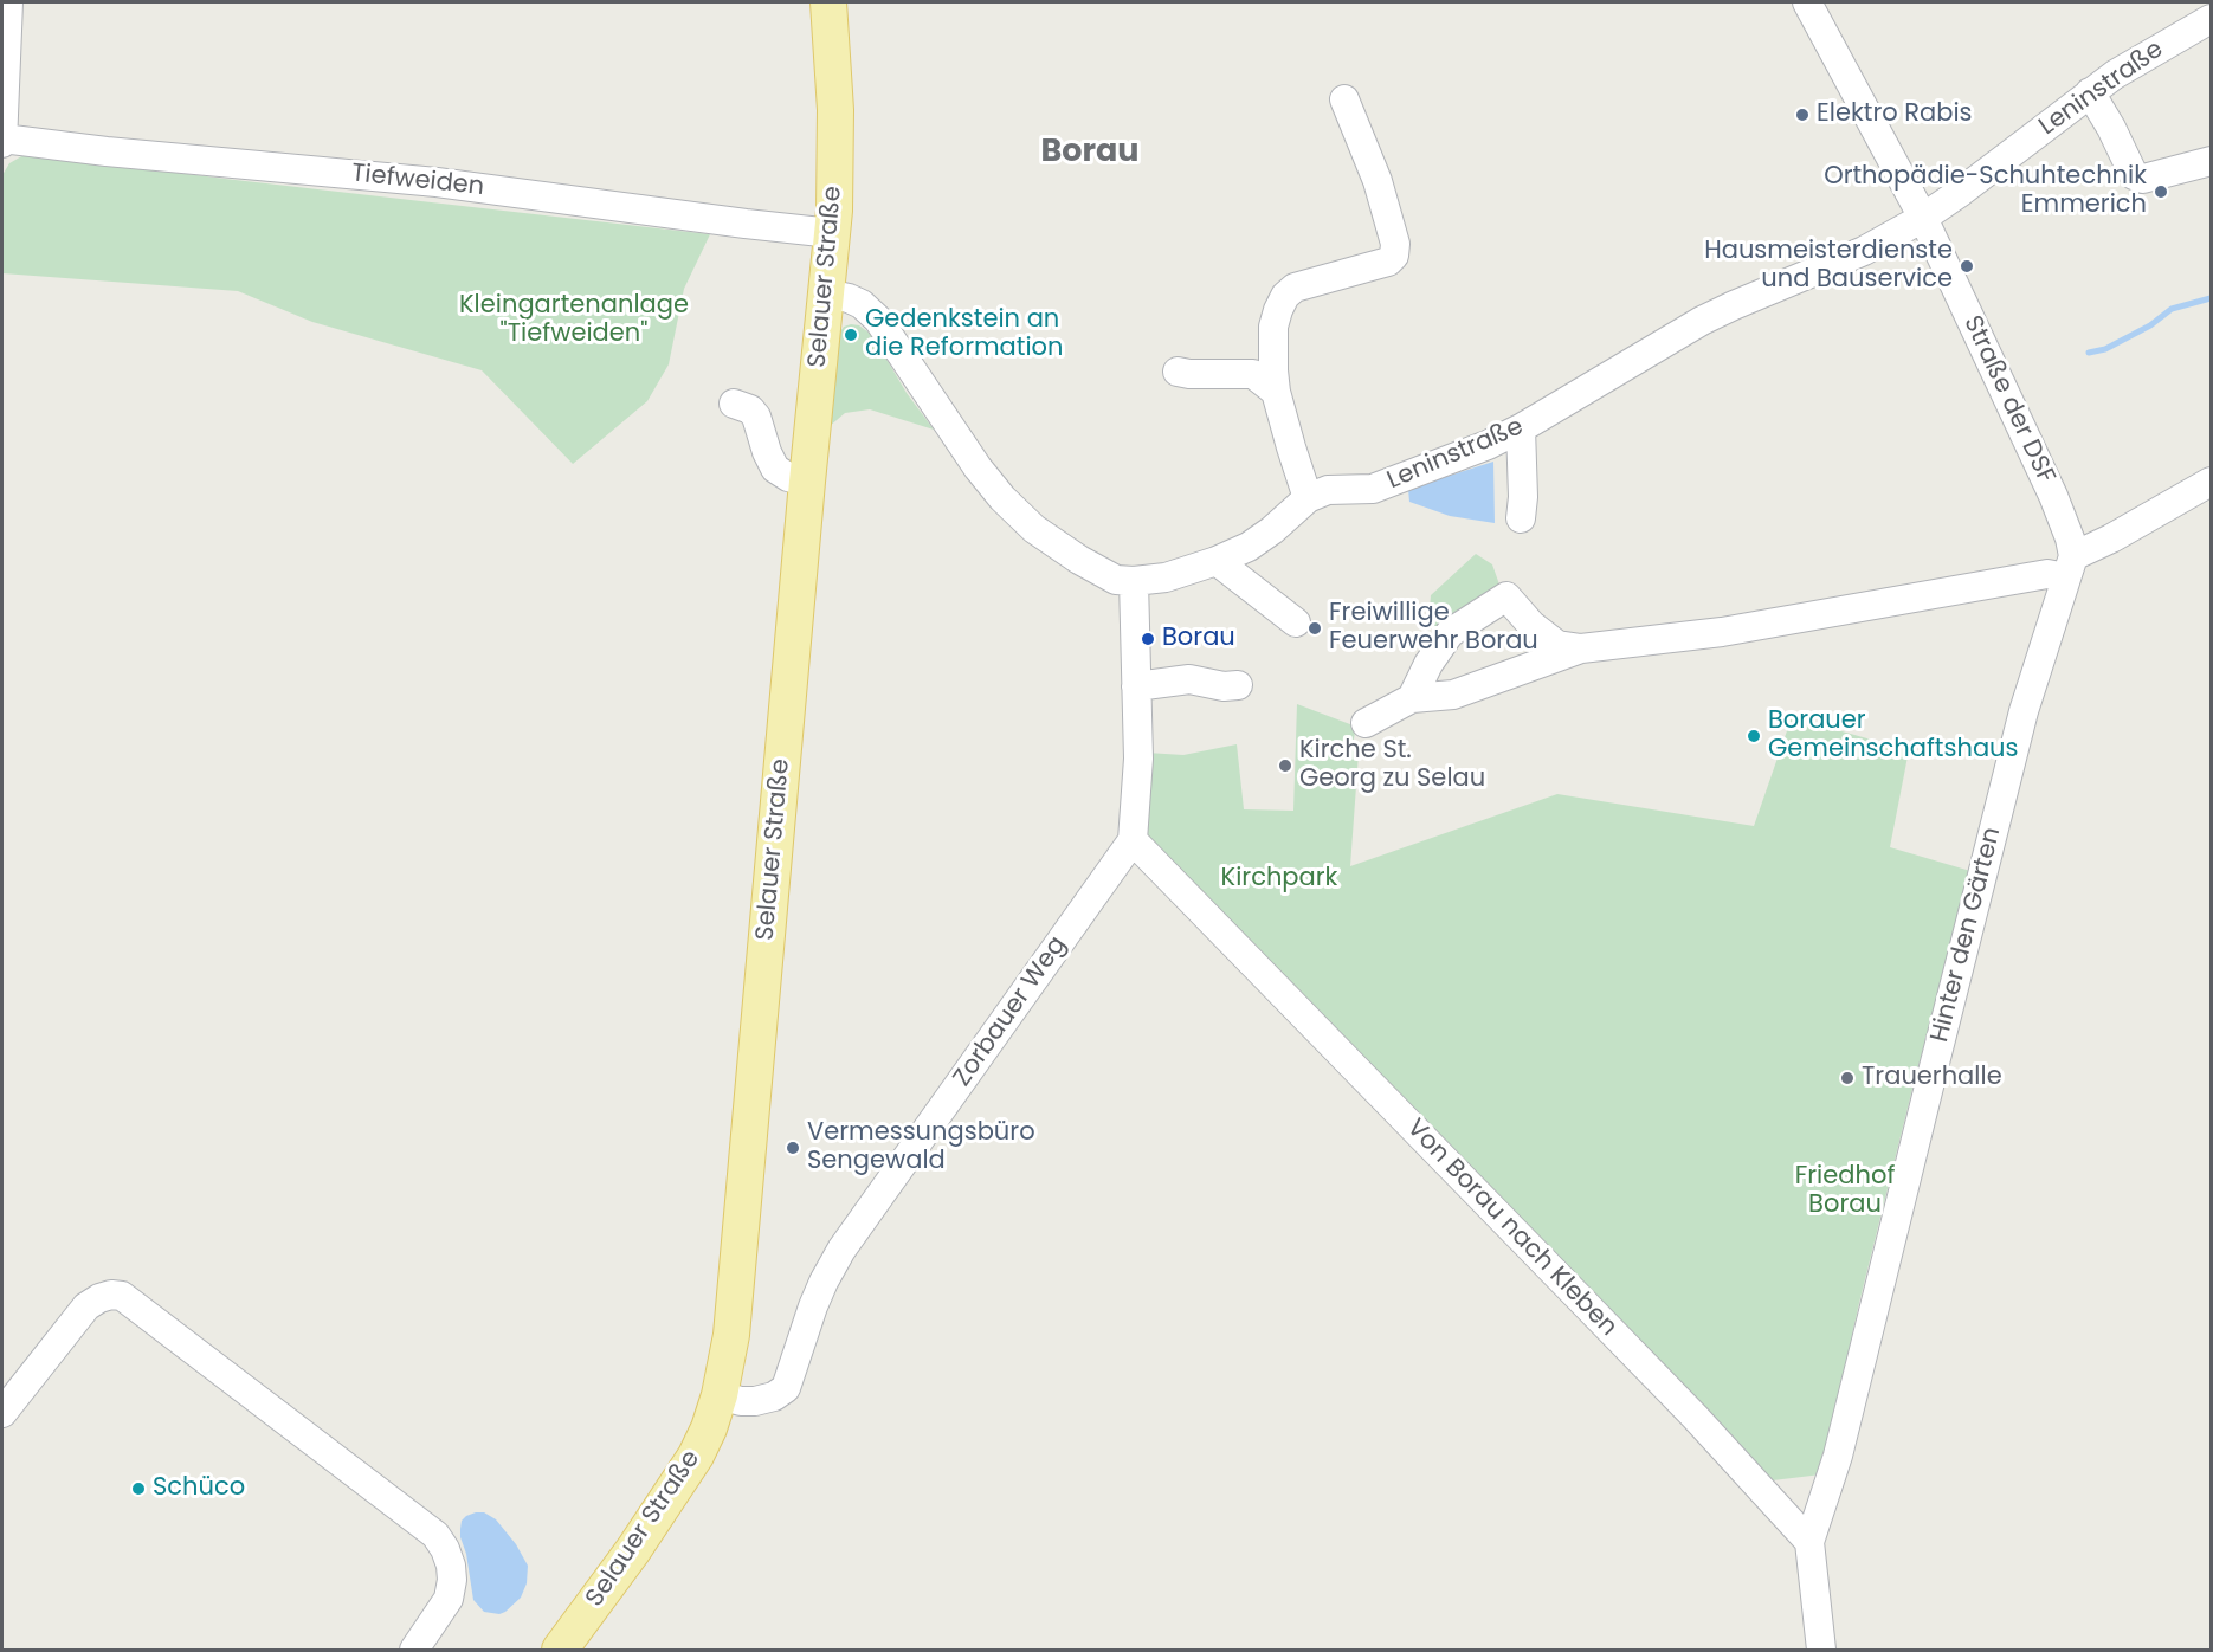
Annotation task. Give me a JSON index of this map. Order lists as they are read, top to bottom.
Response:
{
  "streets": {
    "main road": ["Selauer Straße"],
    "street": [
      "Leninstraße",
      "Tiefweiden",
      "Straße der DSF",
      "Hinter den Gärten",
      "Zorbauer Weg",
      "Von Borau nach Kleben"
    ]
  },
  "crossings": [
    ["Leninstraße", "Selauer Straße"],
    ["Leninstraße", "Straße der DSF"],
    ["Tiefweiden", "Selauer Straße"],
    ["Selauer Straße", "Zorbauer Weg"],
    ["Straße der DSF", "Hinter den Gärten"],
    ["Hinter den Gärten", "Von Borau nach Kleben"],
    ["Zorbauer Weg", "Von Borau nach Kleben"]
  ],
  "districts": ["Borau"],
  "parks": ["Kleingartenanlage \"Tiefweiden\"", "Kirchpark", "Friedhof Borau"],
  "places": [
    "Elektro Rabis",
    "Orthopädie-Schuhtechnik Emmerich",
    "Hausmeisterdienste und Bauservice",
    "Gedenkstein an die Reformation",
    "Freiwillige Feuerwehr Borau",
    "Borau",
    "Borauer Gemeinschaftshaus",
    "Kirche St. Georg zu Selau",
    "Trauerhalle",
    "Vermessungsbüro Sengewald",
    "Schüco"
  ]
}
